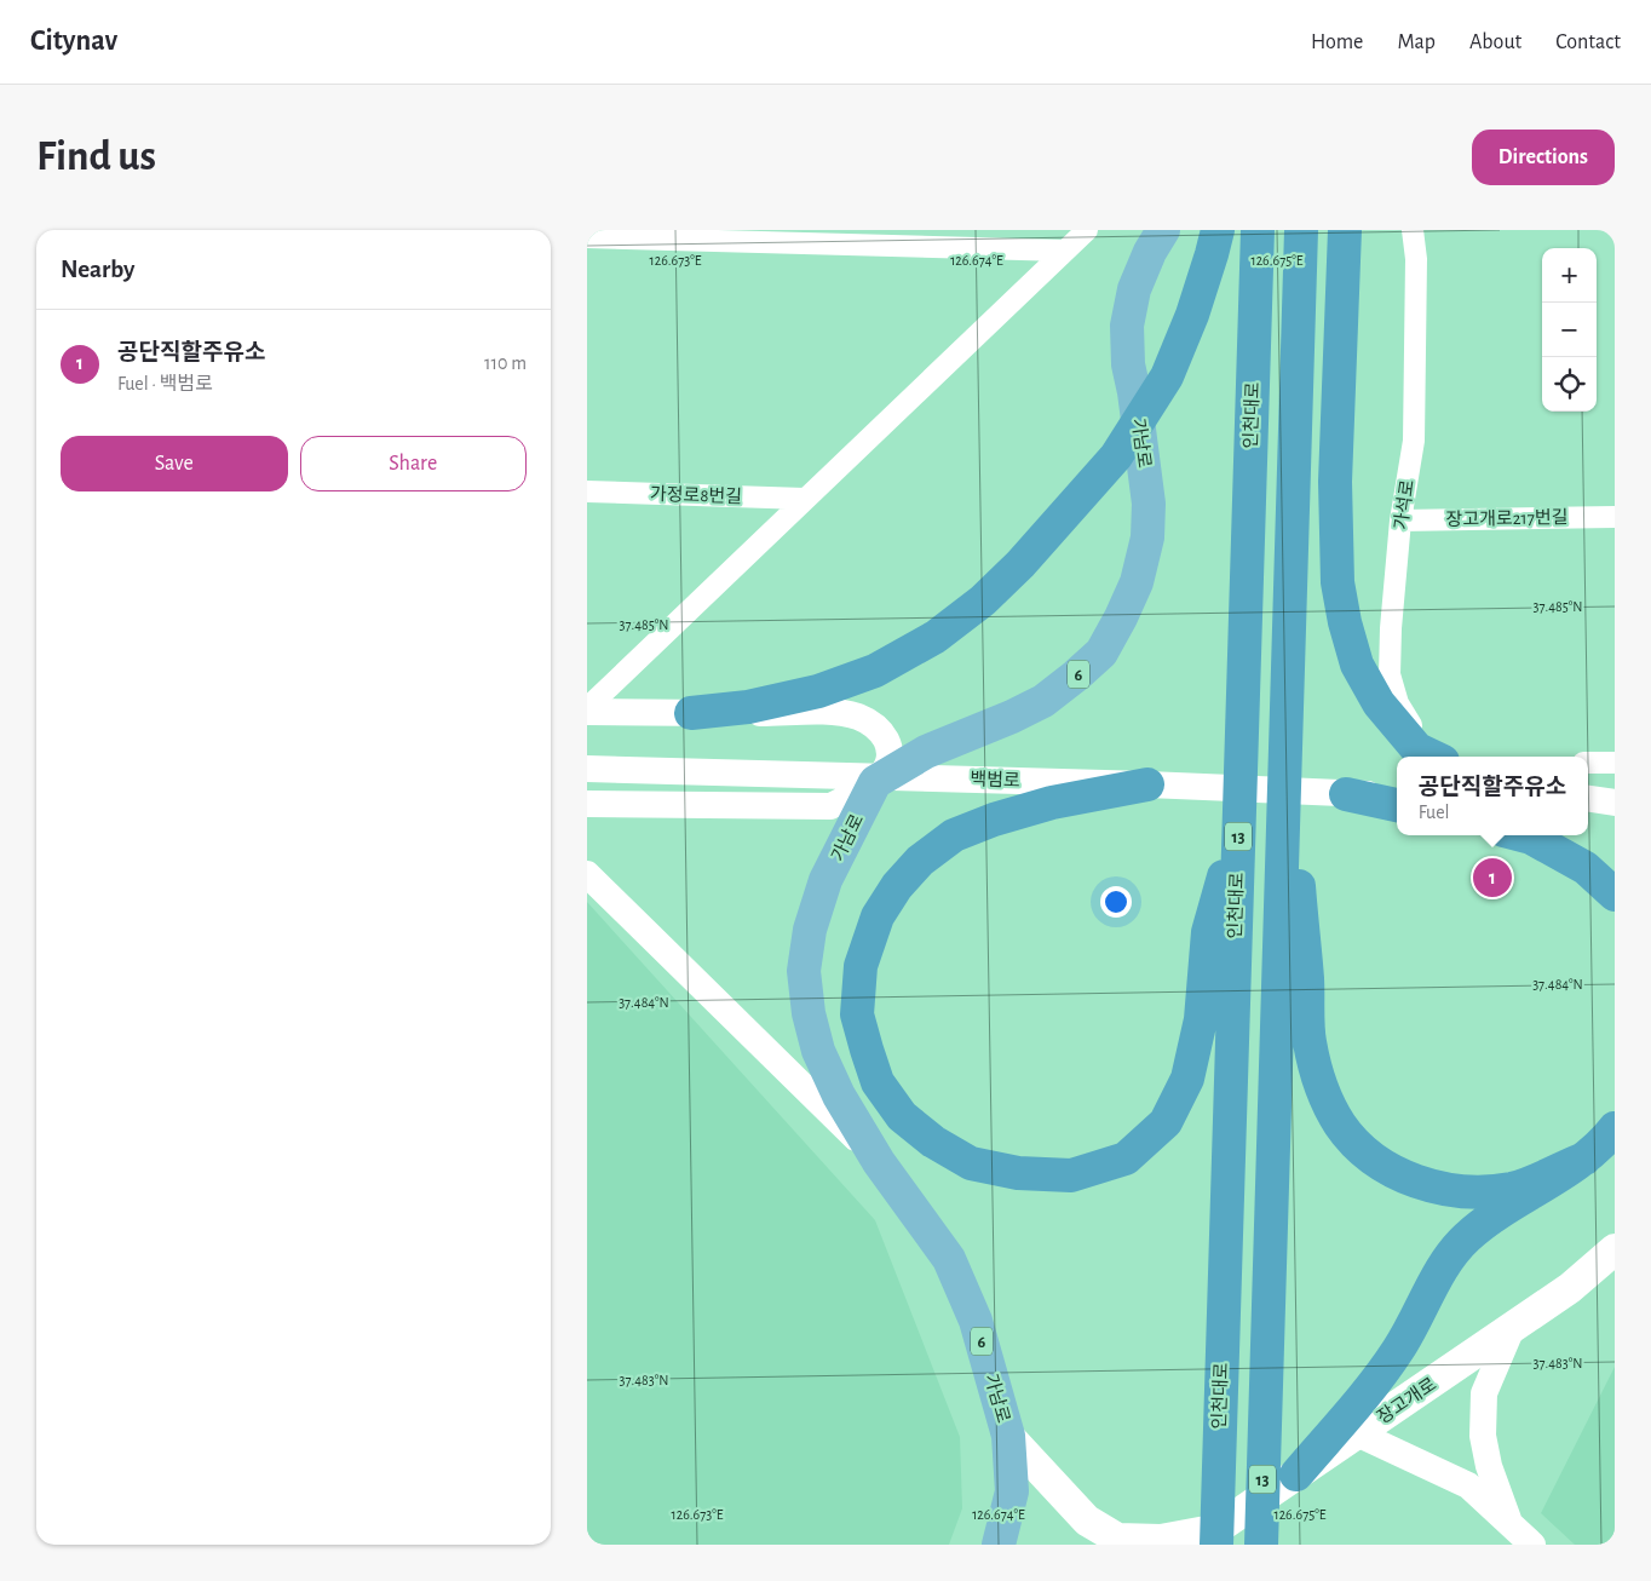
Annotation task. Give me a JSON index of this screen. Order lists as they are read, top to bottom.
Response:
{
  "streets": {
    "highway": ["인천대로", "13"],
    "main road": ["가남로", "6", "장고개로"],
    "street": [
      "가정로8번길",
      "가석로",
      "장고개로217번길",
      "백범로"
    ]
  },
  "crossings": [
    ["인천대로", "장고개로"],
    ["가석로", "장고개로217번길"]
  ],
  "page": {
    "header": "Citynav",
    "nav": [
      "Home",
      "Map",
      "About",
      "Contact"
    ],
    "buttons": [
      "Directions",
      ["Save", "Share"]
    ],
    "title": "Find us",
    "heading": "Nearby",
    "map_buttons": ["+", "−"],
    "list": [
      {
        "mark": "1",
        "name": "공단직할주유소",
        "note": "Fuel · 백범로",
        "value": "110 m"
      }
    ],
    "popup": ["공단직할주유소", "Fuel"],
    "pins": "1"
  },
  "coordinates": [
    "126.673°E",
    "126.674°E",
    "126.675°E",
    "37.485°N",
    "37.484°N",
    "37.483°N"
  ]
}
